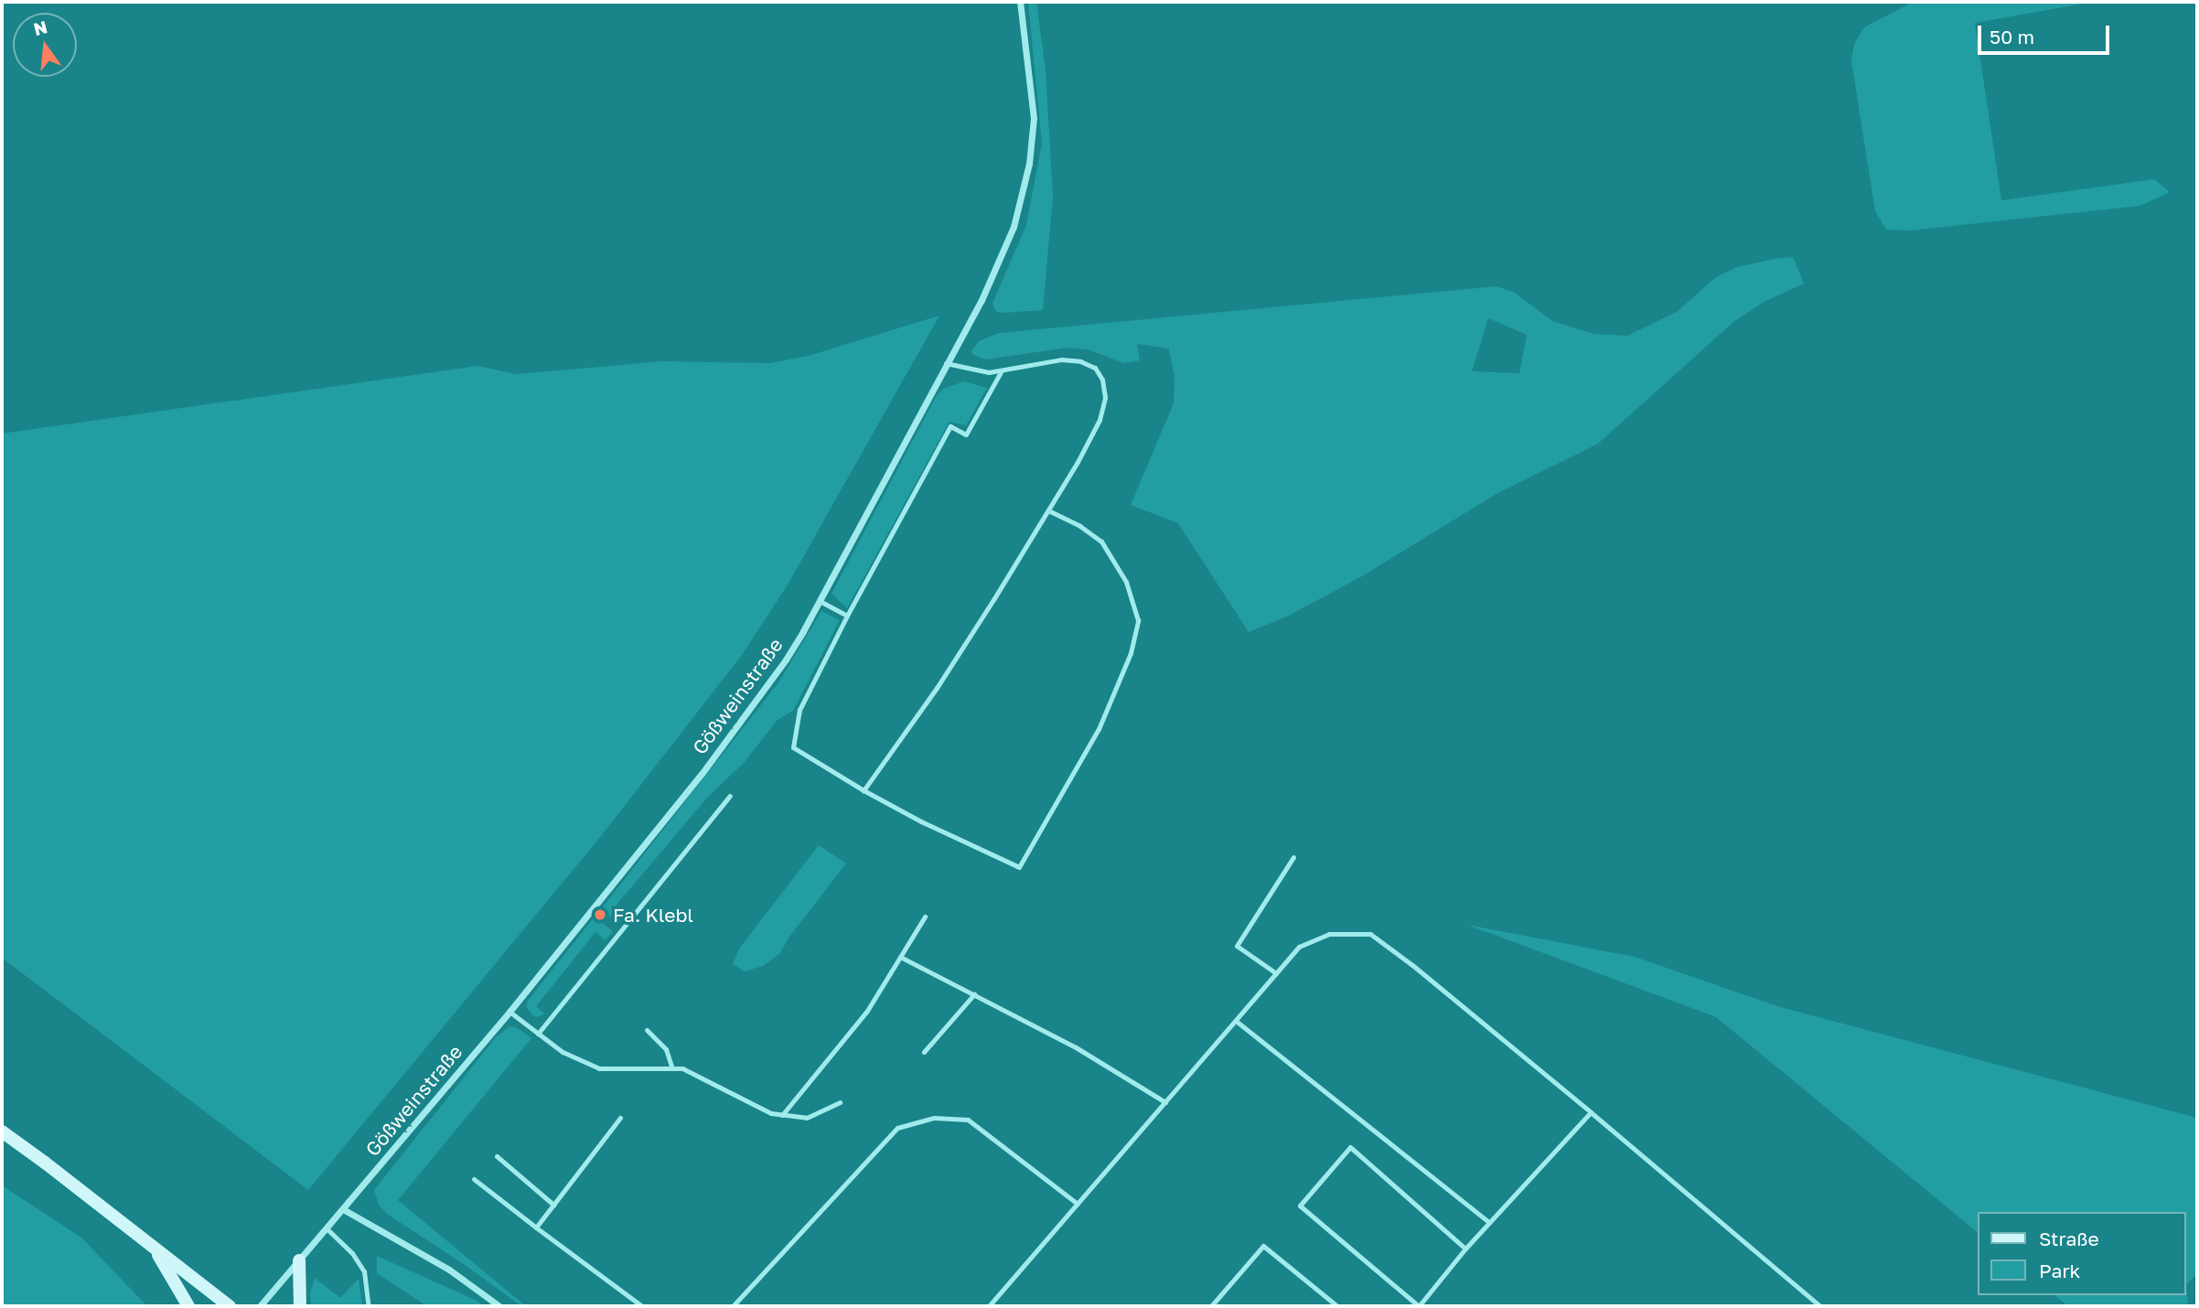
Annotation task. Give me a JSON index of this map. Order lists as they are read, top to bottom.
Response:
{
  "streets": {
    "street": ["Gößweinstraße"]
  },
  "places": ["Fa. Klebl"],
  "legend": ["Straße", "Park"],
  "scale_bar": "50 m",
  "north": "top"
}
